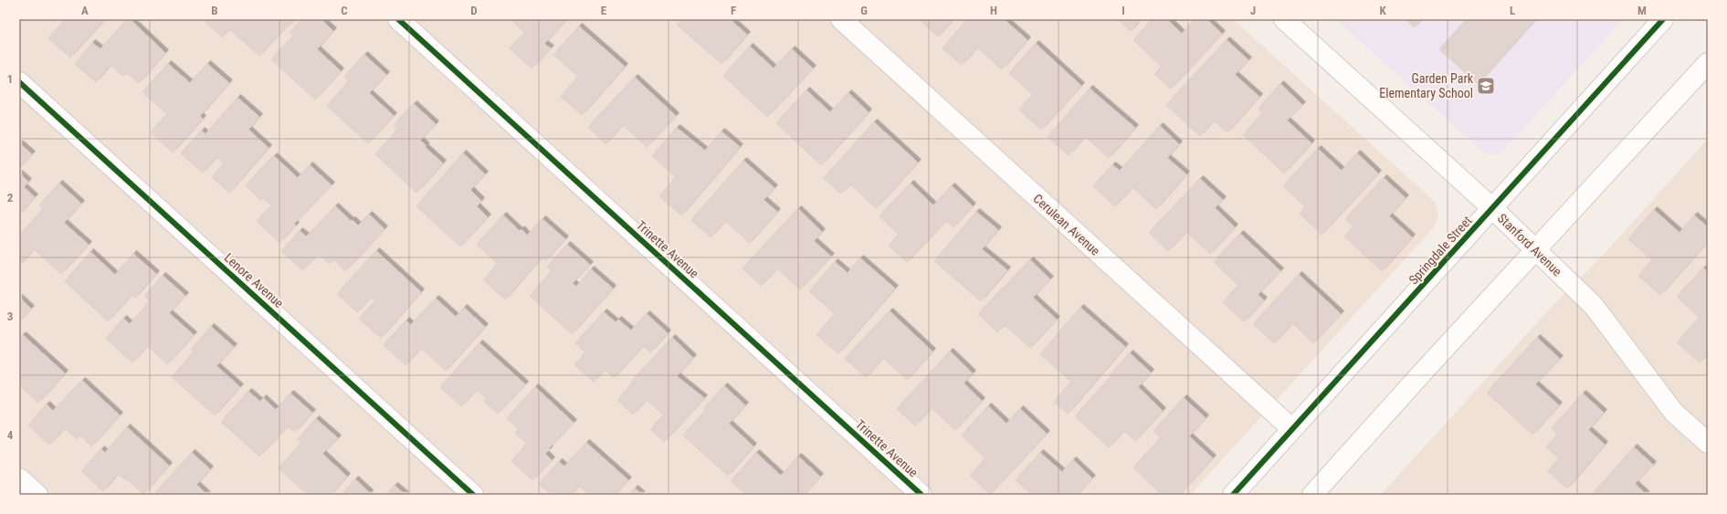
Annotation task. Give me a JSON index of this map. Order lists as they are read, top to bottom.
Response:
{
  "streets": {
    "street": [
      "Cerulean Avenue",
      "Stanford Avenue",
      "Trinette Avenue",
      "Springdale Street",
      "Lenore Avenue"
    ]
  },
  "crossings": [
    ["Cerulean Avenue", "Springdale Street"],
    ["Stanford Avenue", "Springdale Street"]
  ],
  "places": {
    "school or university": ["Garden Park Elementary School"]
  },
  "grid": {
    "columns": [
      "A",
      "B",
      "C",
      "D",
      "E",
      "F",
      "G",
      "H",
      "I",
      "J",
      "K",
      "L",
      "M"
    ],
    "rows": [
      "1",
      "2",
      "3",
      "4"
    ]
  }
}
